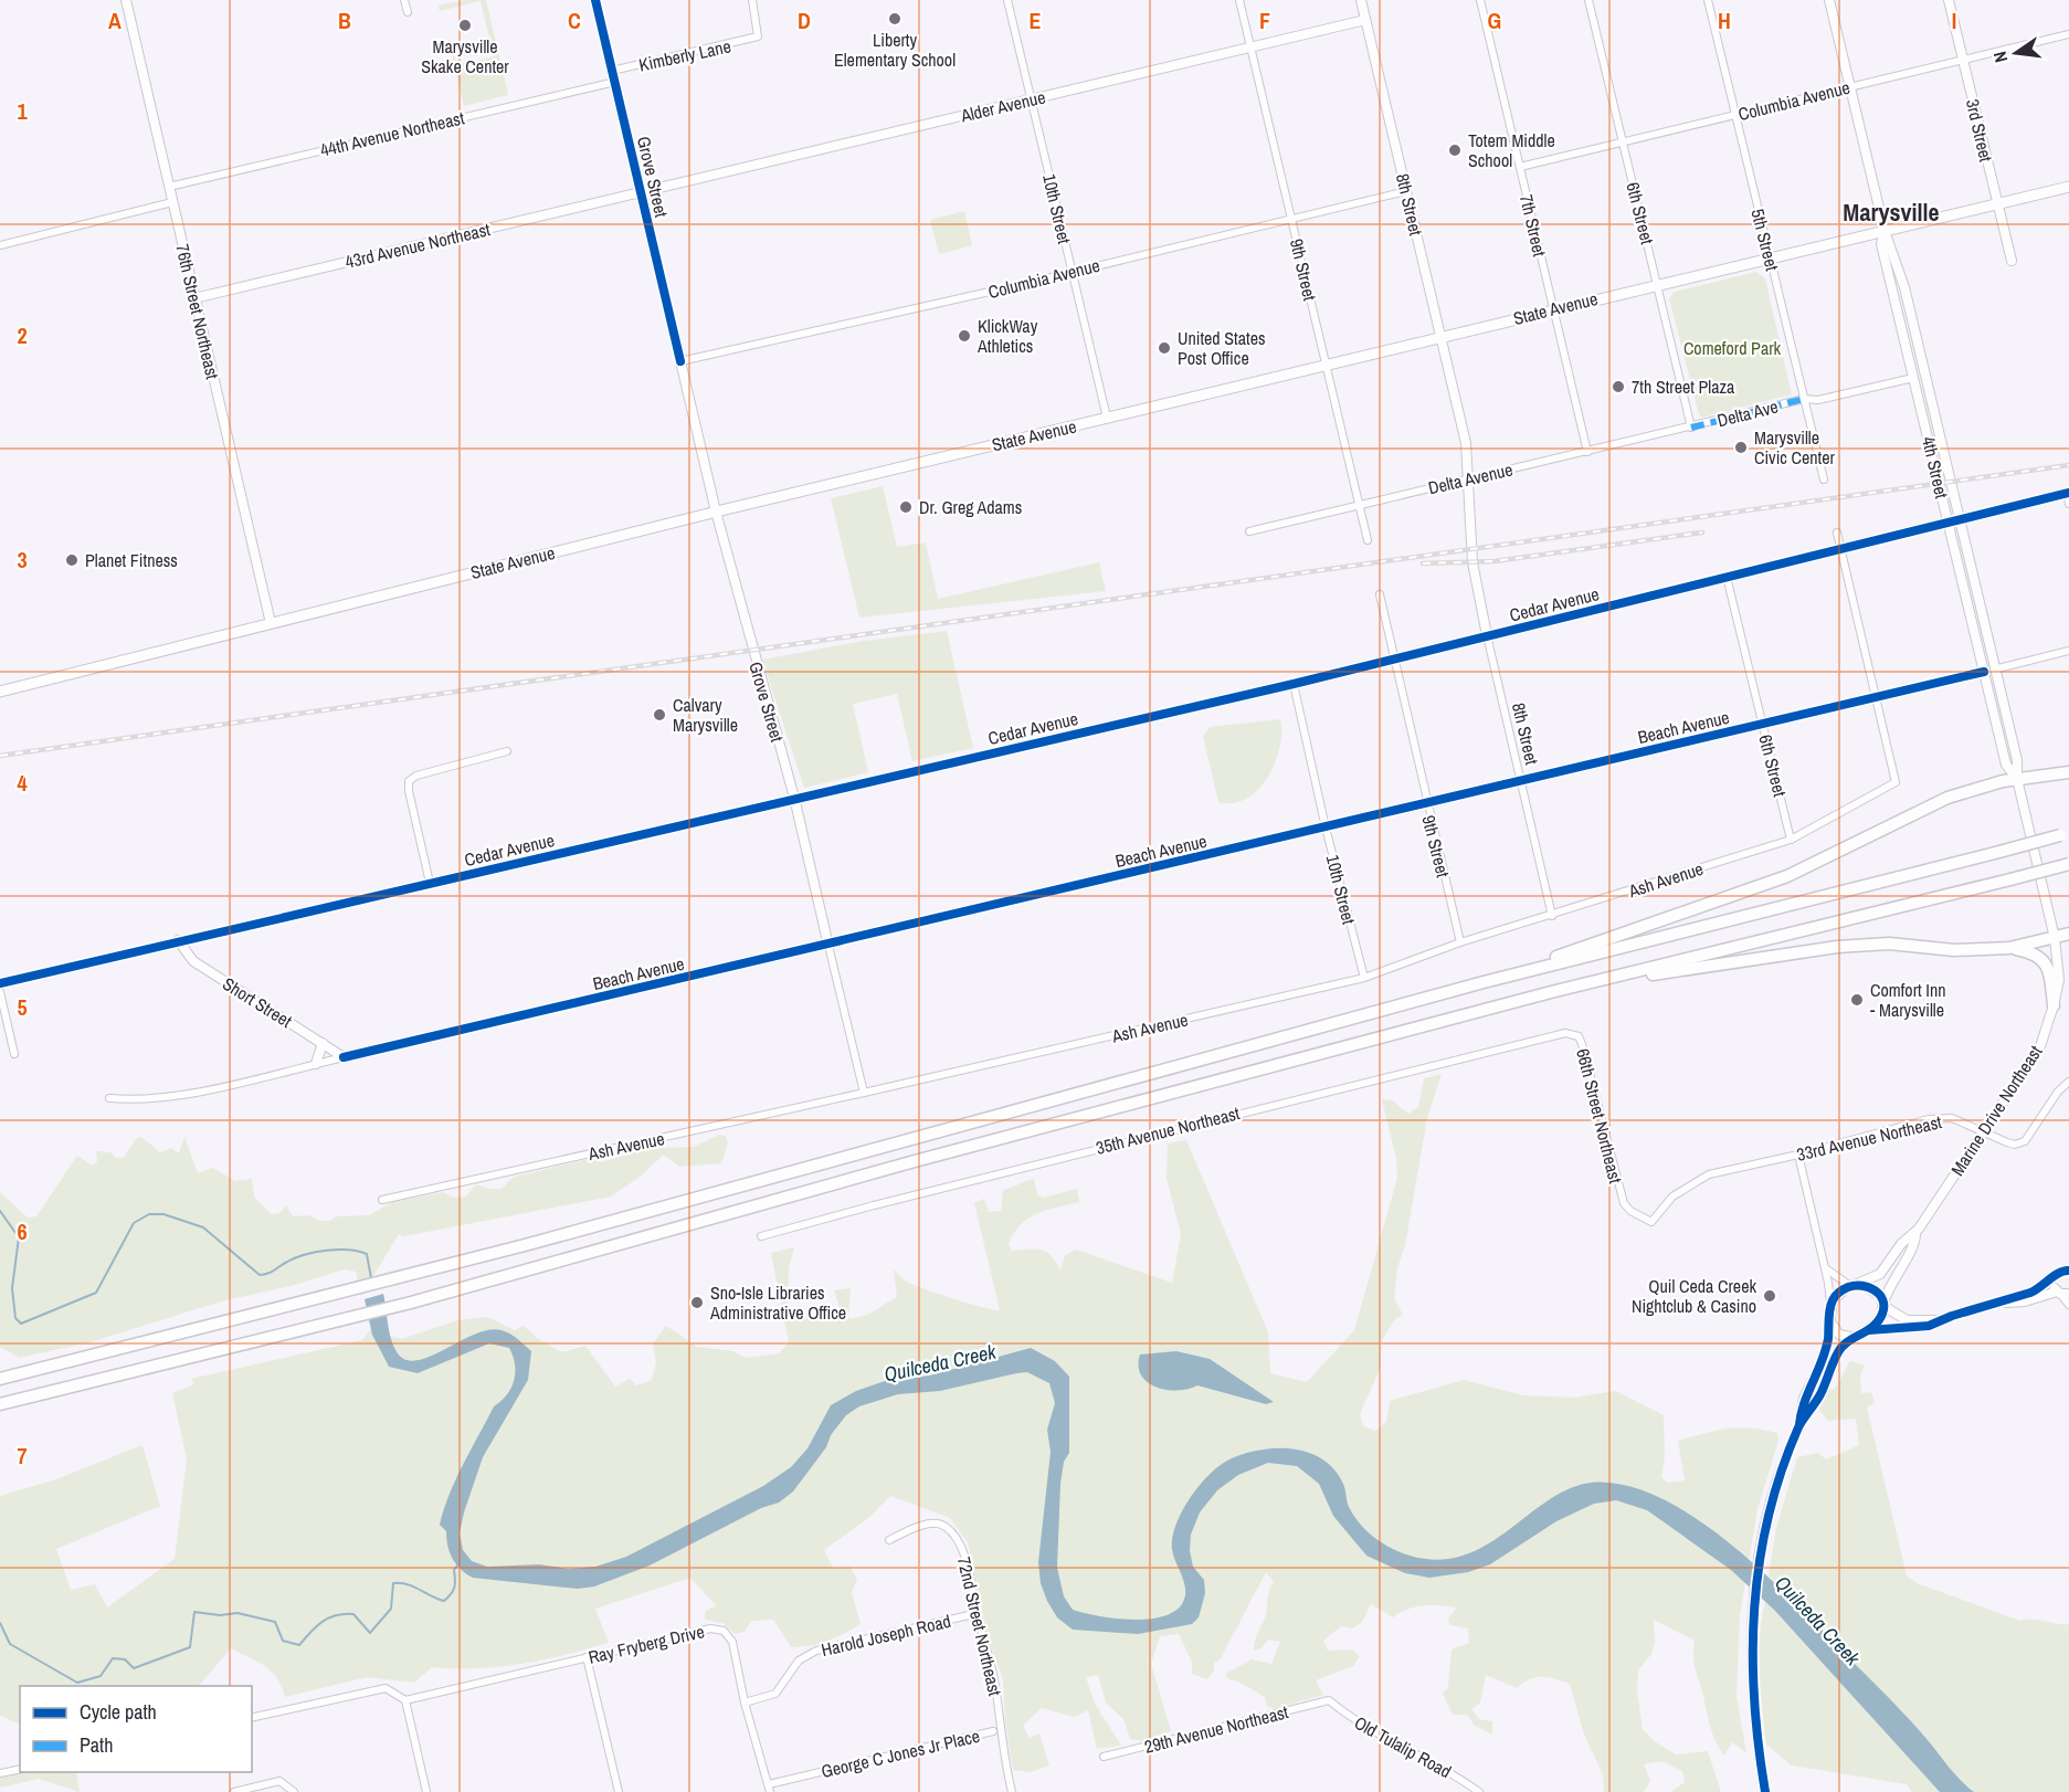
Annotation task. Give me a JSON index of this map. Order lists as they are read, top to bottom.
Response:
{
  "streets": {
    "main road": ["State Avenue", "4th Street", "Marine Drive Northeast"],
    "street": [
      "Kimberly Lane",
      "Columbia Avenue",
      "Alder Avenue",
      "3rd Street",
      "44th Avenue Northeast",
      "Grove Street",
      "8th Street",
      "10th Street",
      "6th Street",
      "7th Street",
      "5th Street",
      "43rd Avenue Northeast",
      "9th Street",
      "76th Street Northeast",
      "Delta Ave",
      "Delta Avenue",
      "Cedar Avenue",
      "Beach Avenue",
      "Ash Avenue",
      "Short Street",
      "66th Street Northeast",
      "35th Avenue Northeast",
      "33rd Avenue Northeast",
      "72nd Street Northeast",
      "Harold Joseph Road",
      "Ray Fryberg Drive",
      "29th Avenue Northeast",
      "Old Tulalip Road",
      "George C Jones Jr Place"
    ]
  },
  "crossings": [
    ["Kimberly Lane", "Grove Street"],
    ["Columbia Avenue", "3rd Street"],
    ["Columbia Avenue", "Grove Street"],
    ["Columbia Avenue", "8th Street"],
    ["Columbia Avenue", "10th Street"],
    ["Columbia Avenue", "6th Street"],
    ["Columbia Avenue", "7th Street"],
    ["Columbia Avenue", "5th Street"],
    ["Columbia Avenue", "9th Street"],
    ["Columbia Avenue", "4th Street"],
    ["Alder Avenue", "Grove Street"],
    ["Alder Avenue", "8th Street"],
    ["Alder Avenue", "10th Street"],
    ["Alder Avenue", "43rd Avenue Northeast"],
    ["Alder Avenue", "9th Street"],
    ["3rd Street", "State Avenue"],
    ["44th Avenue Northeast", "Grove Street"],
    ["44th Avenue Northeast", "76th Street Northeast"],
    ["Grove Street", "43rd Avenue Northeast"],
    ["Grove Street", "State Avenue"],
    ["Grove Street", "Cedar Avenue"],
    ["Grove Street", "Beach Avenue"],
    ["Grove Street", "Ash Avenue"],
    ["8th Street", "State Avenue"],
    ["8th Street", "Delta Avenue"],
    ["8th Street", "Cedar Avenue"],
    ["8th Street", "Beach Avenue"],
    ["8th Street", "Ash Avenue"],
    ["10th Street", "State Avenue"],
    ["10th Street", "Cedar Avenue"],
    ["10th Street", "Beach Avenue"],
    ["10th Street", "Ash Avenue"],
    ["6th Street", "State Avenue"],
    ["6th Street", "Delta Ave"],
    ["6th Street", "Delta Avenue"],
    ["6th Street", "Cedar Avenue"],
    ["6th Street", "Beach Avenue"],
    ["6th Street", "Ash Avenue"],
    ["7th Street", "State Avenue"],
    ["7th Street", "Delta Avenue"],
    ["5th Street", "State Avenue"],
    ["5th Street", "Delta Ave"],
    ["43rd Avenue Northeast", "76th Street Northeast"],
    ["9th Street", "State Avenue"],
    ["9th Street", "Delta Avenue"],
    ["9th Street", "Cedar Avenue"],
    ["9th Street", "Beach Avenue"],
    ["9th Street", "Ash Avenue"],
    ["State Avenue", "76th Street Northeast"],
    ["State Avenue", "4th Street"],
    ["Delta Ave", "Delta Avenue"],
    ["4th Street", "Cedar Avenue"],
    ["4th Street", "Beach Avenue"],
    ["4th Street", "Marine Drive Northeast"],
    ["Cedar Avenue", "Short Street"],
    ["Beach Avenue", "Ash Avenue"],
    ["Beach Avenue", "Short Street"],
    ["Marine Drive Northeast", "33rd Avenue Northeast"],
    ["66th Street Northeast", "35th Avenue Northeast"],
    ["66th Street Northeast", "33rd Avenue Northeast"],
    ["Harold Joseph Road", "Ray Fryberg Drive"],
    ["Ray Fryberg Drive", "George C Jones Jr Place"],
    ["29th Avenue Northeast", "Old Tulalip Road"]
  ],
  "districts": ["Marysville"],
  "water": ["Quilceda Creek"],
  "parks": ["Comeford Park"],
  "places": [
    "Liberty Elementary School",
    "Marysville Skake Center",
    "Totem Middle School",
    "KlickWay Athletics",
    "United States Post Office",
    "7th Street Plaza",
    "Marysville Civic Center",
    "Dr. Greg Adams",
    "Planet Fitness",
    "Calvary Marysville",
    "Comfort Inn - Marysville",
    "Quil Ceda Creek Nightclub & Casino",
    "Sno-Isle Libraries Administrative Office"
  ],
  "legend": ["Cycle path", "Path"],
  "north": "left",
  "grid": {
    "columns": [
      "A",
      "B",
      "C",
      "D",
      "E",
      "F",
      "G",
      "H",
      "I"
    ],
    "rows": [
      "1",
      "2",
      "3",
      "4",
      "5",
      "6",
      "7"
    ]
  }
}
